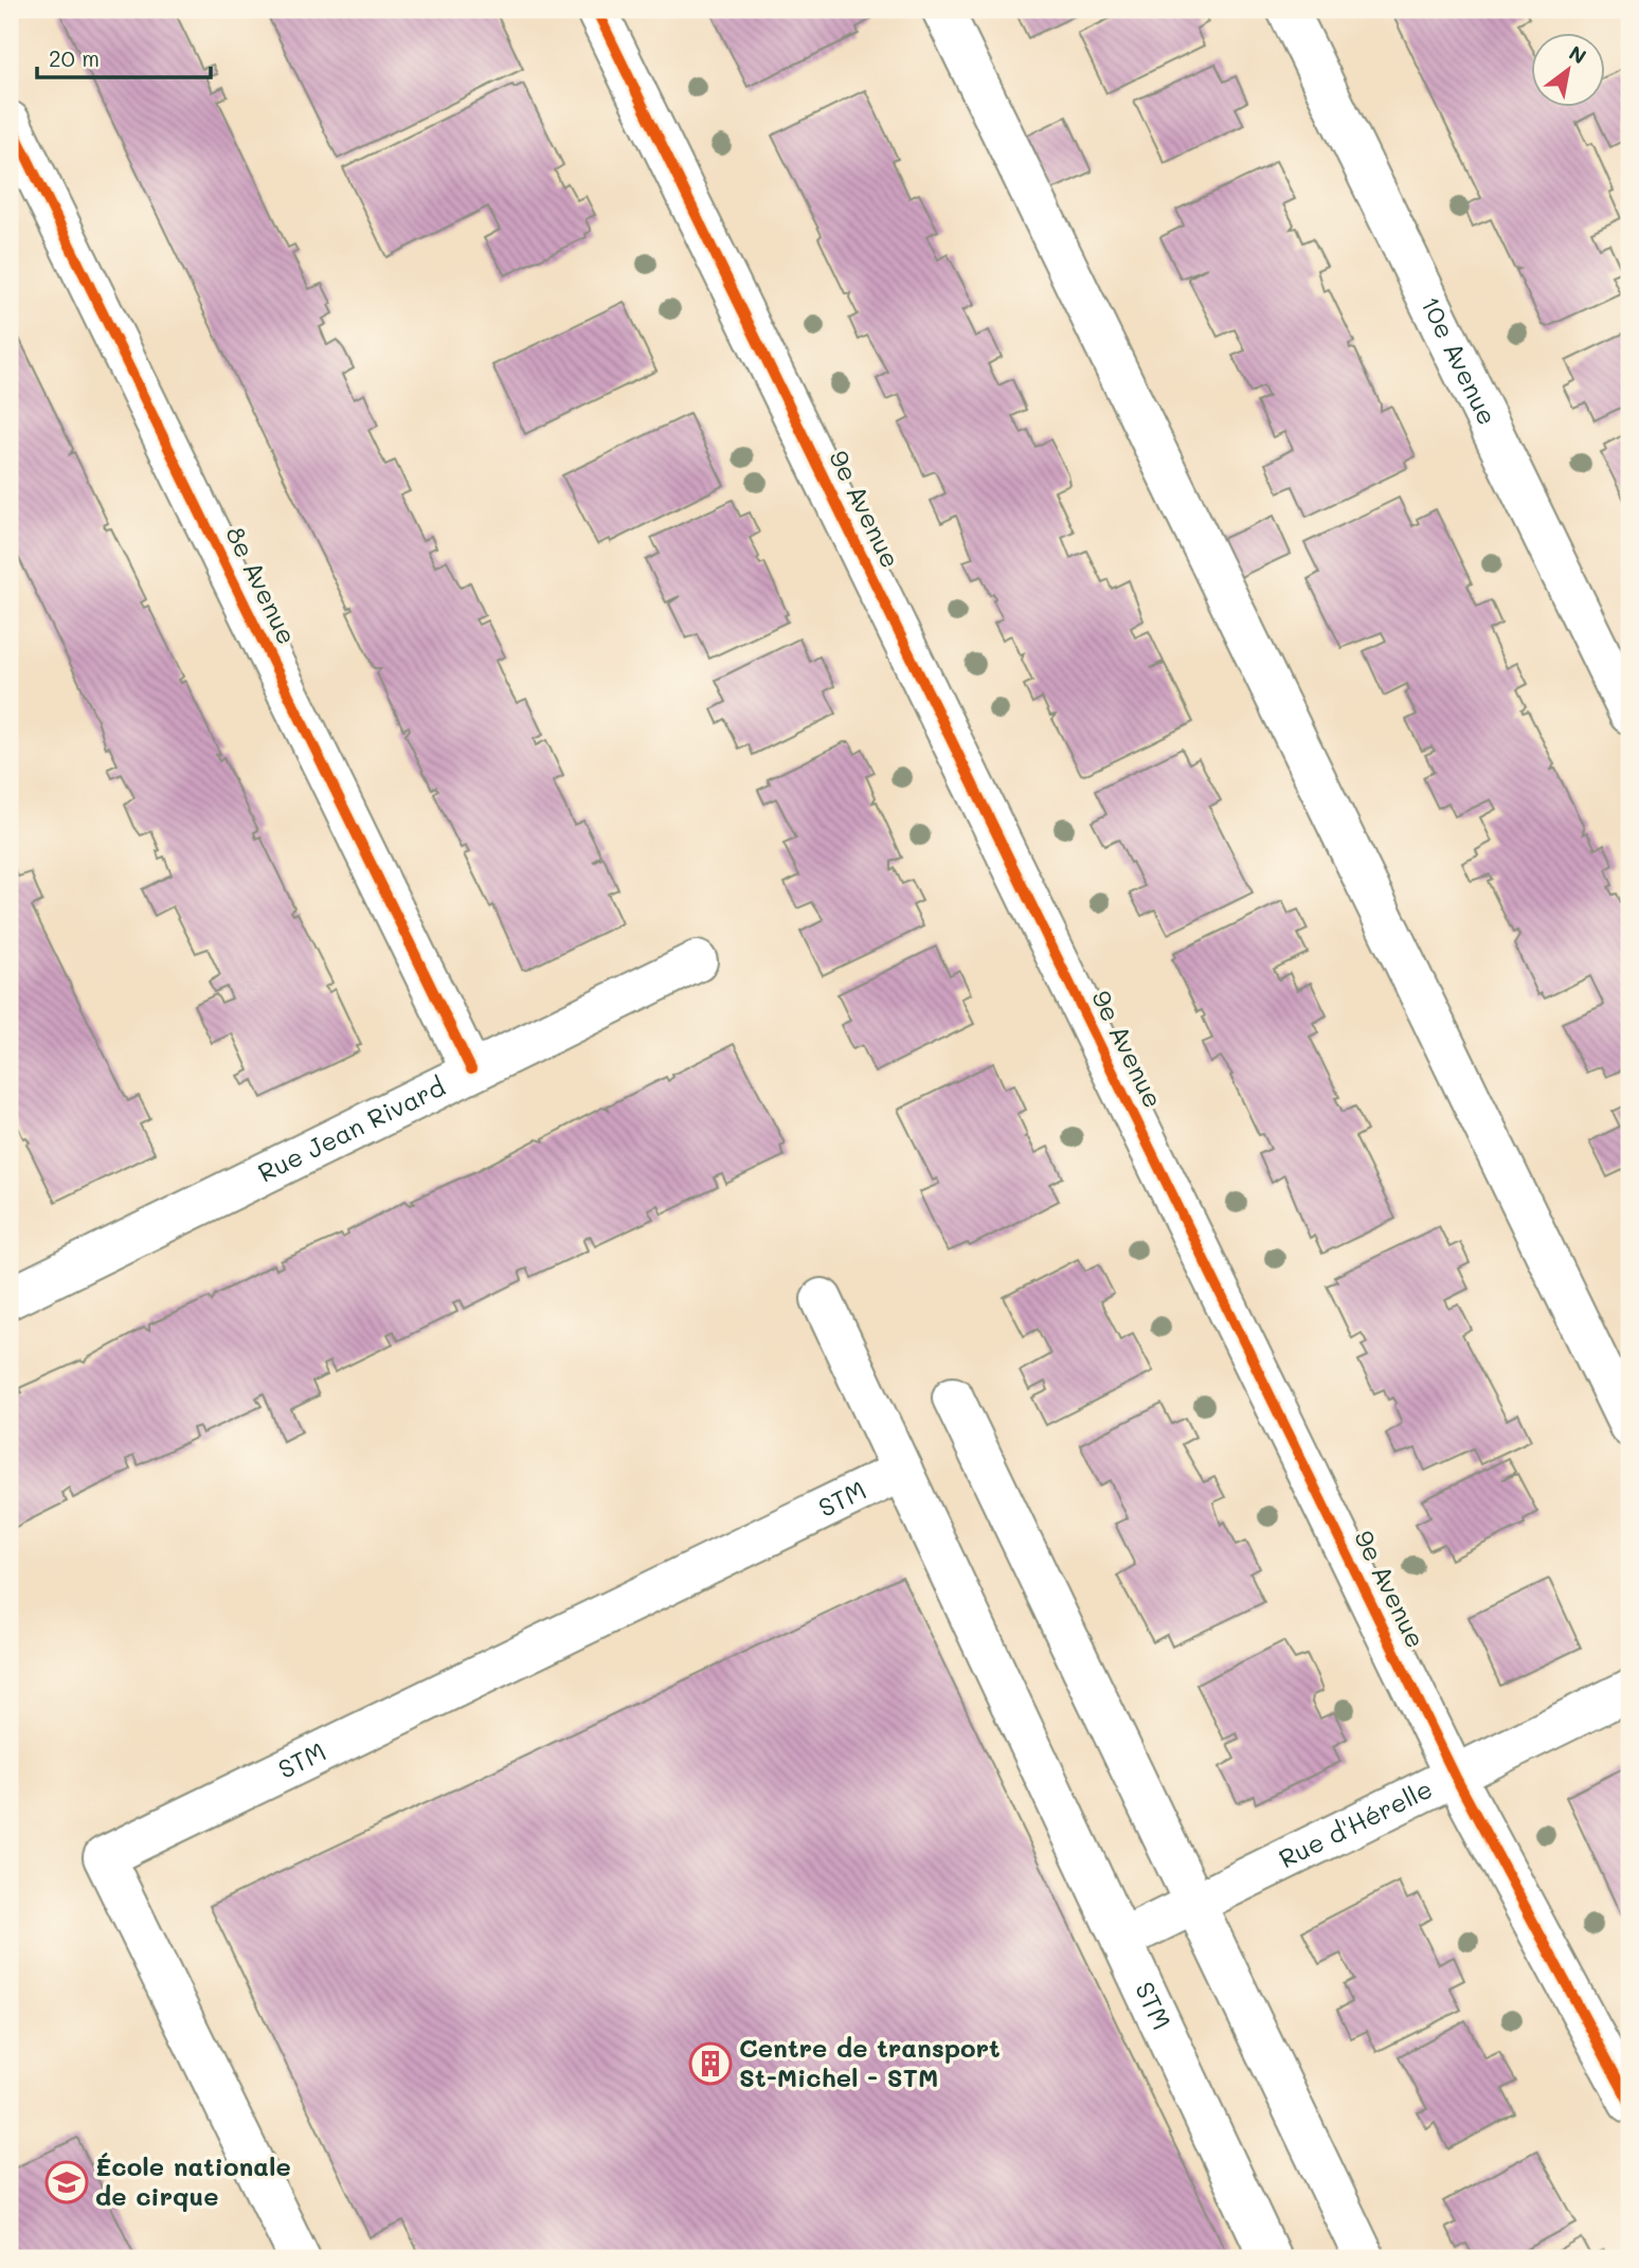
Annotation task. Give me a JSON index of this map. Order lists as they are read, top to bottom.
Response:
{
  "streets": {
    "street": [
      "10e Avenue",
      "9e Avenue",
      "8e Avenue",
      "Rue Jean Rivard",
      "STM",
      "Rue d'Hérelle"
    ]
  },
  "crossings": [
    ["9e Avenue", "Rue d'Hérelle"],
    ["8e Avenue", "Rue Jean Rivard"],
    ["STM", "Rue d'Hérelle"]
  ],
  "places": {
    "building": ["Centre de transport St-Michel - STM"],
    "school or university": ["École nationale de cirque"]
  },
  "scale_bar": "20 m",
  "north": "top right"
}
